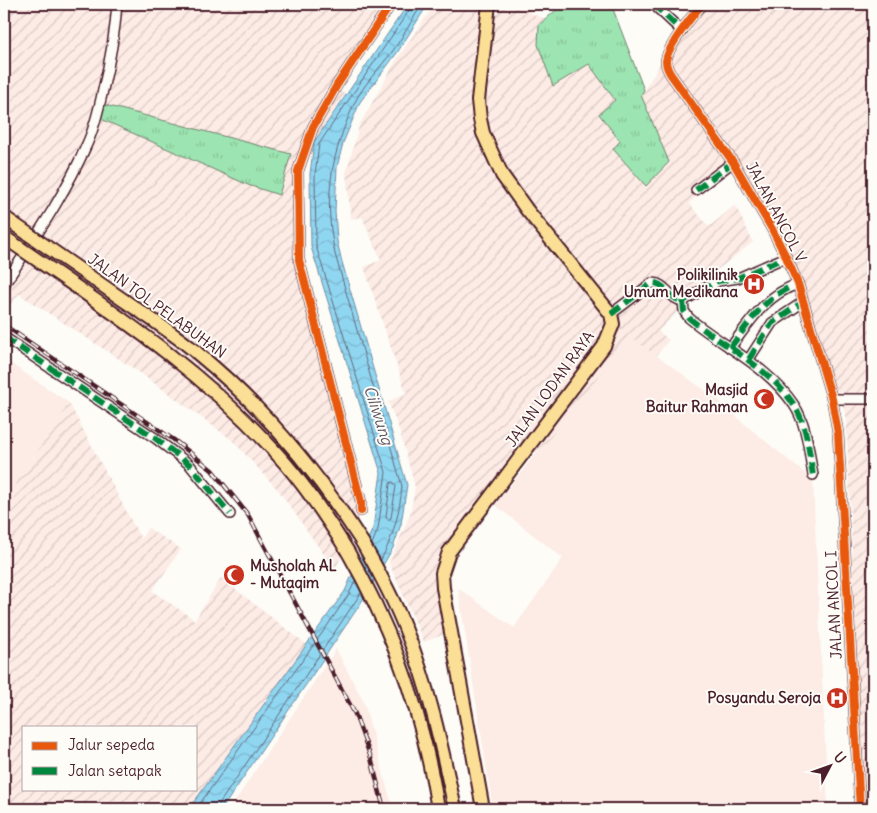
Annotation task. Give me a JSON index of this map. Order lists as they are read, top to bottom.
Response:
{
  "streets": {
    "highway": ["JALAN TOL PELABUHAN", "JALAN LODAN RAYA"],
    "street": ["JALAN ANCOL V", "JALAN ANCOL I"]
  },
  "crossings": [
    ["JALAN ANCOL V", "JALAN ANCOL I"]
  ],
  "water": ["Ciliwung"],
  "places": {
    "hospital": ["Polikilinik Umum Medikana", "Posyandu Seroja"],
    "mosque": ["Masjid Baitur Rahman", "Musholah AL - Mutaqim"]
  },
  "legend": ["Jalur sepeda", "Jalan setapak"],
  "north": "top right"
}
